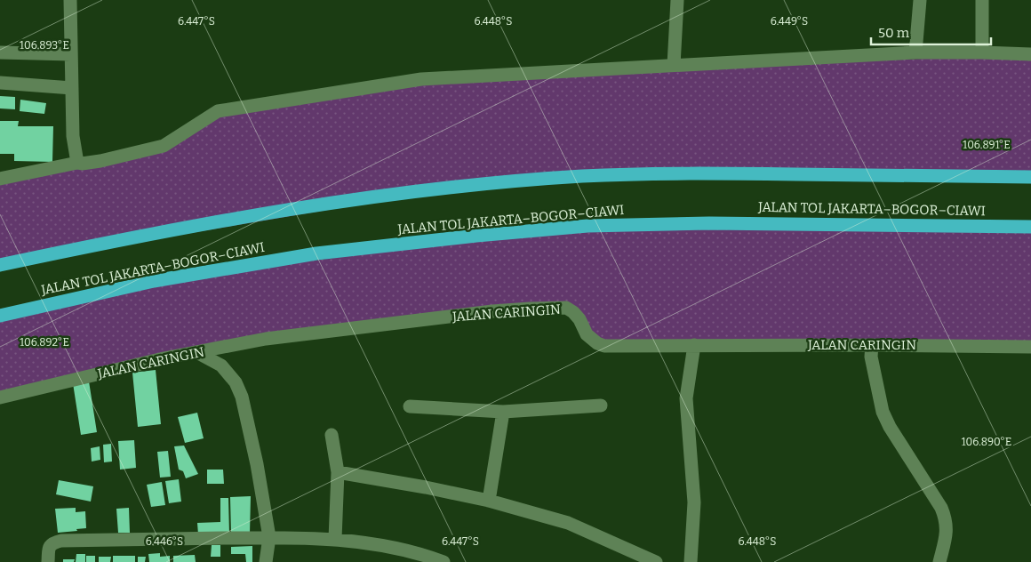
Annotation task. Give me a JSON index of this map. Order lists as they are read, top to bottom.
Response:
{
  "streets": {
    "highway": ["JALAN TOL JAKARTA–BOGOR–CIAWI"],
    "street": ["JALAN CARINGIN"]
  },
  "scale_bar": "50 m",
  "coordinates": [
    "6.447°S",
    "6.448°S",
    "6.449°S",
    "106.893°E",
    "106.891°E",
    "106.892°E",
    "106.890°E",
    "6.446°S"
  ]
}
